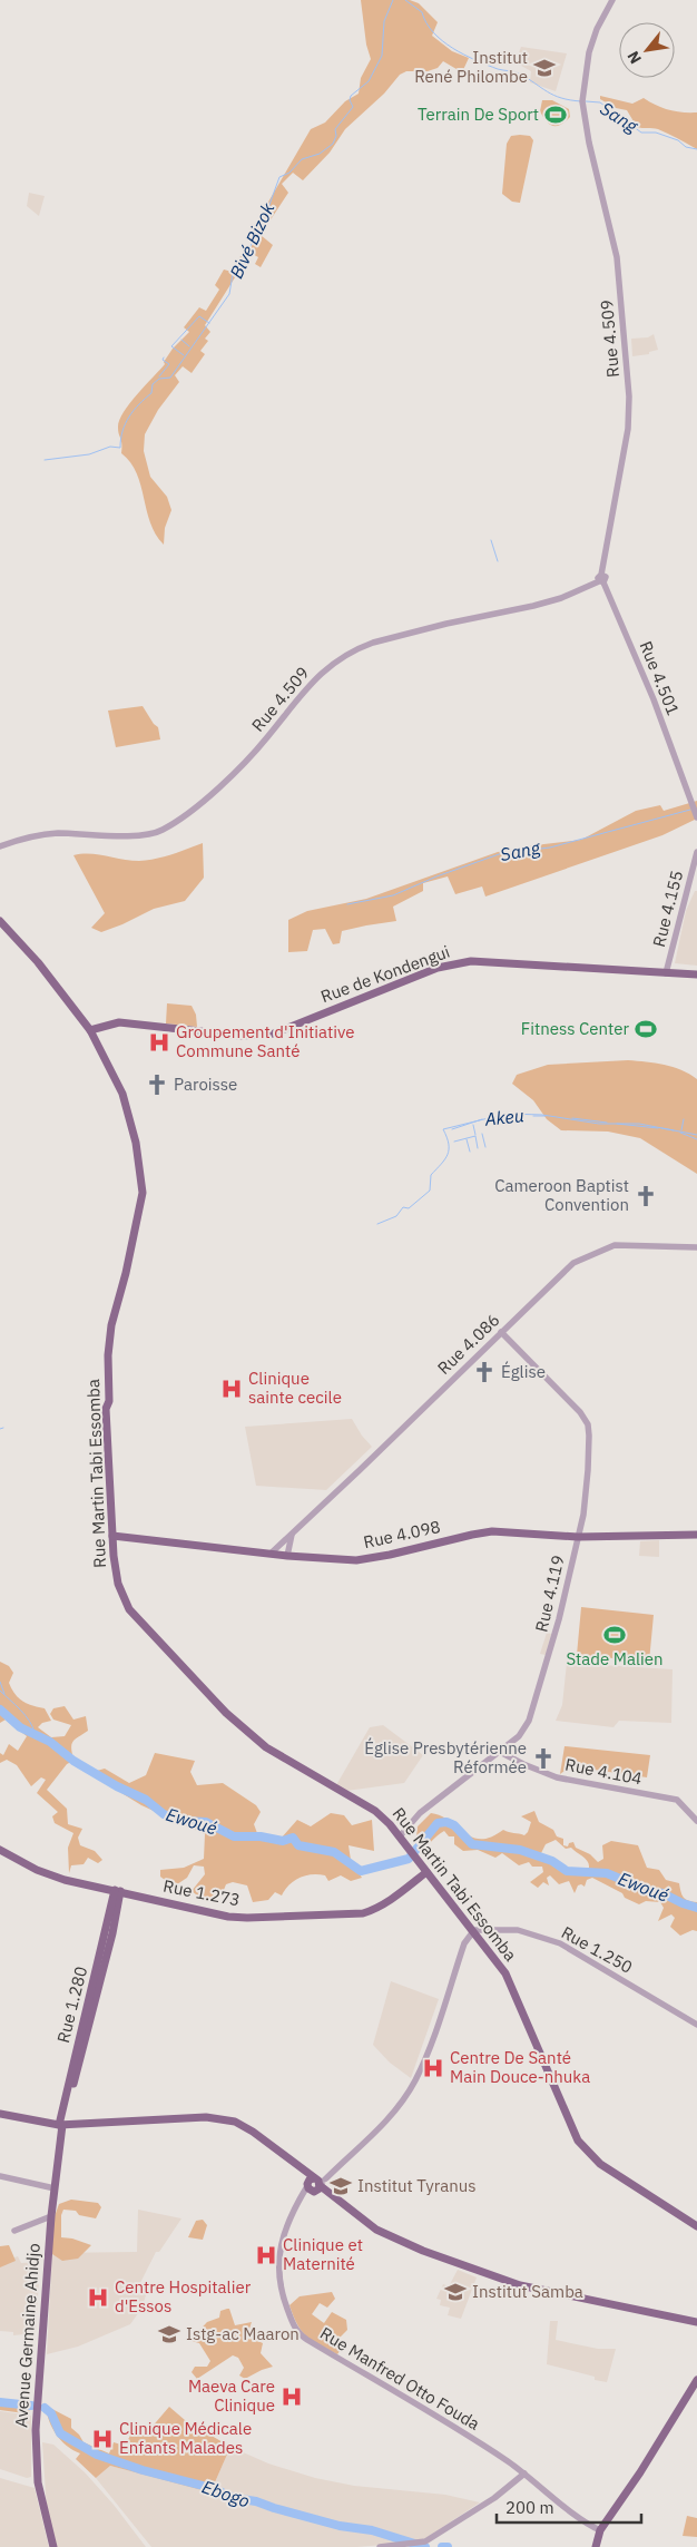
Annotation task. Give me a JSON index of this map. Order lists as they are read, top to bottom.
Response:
{
  "streets": {
    "main road": [
      "Rue de Kondengui",
      "Rue Martin Tabi Essomba",
      "Rue 4.098",
      "Rue 1.273",
      "Rue 1.280",
      "Avenue Germaine Ahidjo"
    ],
    "street": [
      "Rue 4.509",
      "Rue 4.501",
      "Rue 4.155",
      "Rue 4.086",
      "Rue 4.119",
      "Rue 4.104",
      "Rue 1.250",
      "Rue Manfred Otto Fouda"
    ]
  },
  "crossings": [
    ["Rue 4.509", "Rue 4.501"],
    ["Rue 4.155", "Rue de Kondengui"],
    ["Rue de Kondengui", "Rue Martin Tabi Essomba"],
    ["Rue 4.086", "Rue 4.098"],
    ["Rue 4.086", "Rue 4.119"],
    ["Rue Martin Tabi Essomba", "Rue 4.098"],
    ["Rue Martin Tabi Essomba", "Rue 4.119"],
    ["Rue Martin Tabi Essomba", "Rue 1.273"],
    ["Rue Martin Tabi Essomba", "Rue 1.250"],
    ["Rue 4.098", "Rue 4.119"],
    ["Rue 4.119", "Rue 4.104"],
    ["Rue 1.273", "Rue 1.280"],
    ["Rue 1.280", "Avenue Germaine Ahidjo"]
  ],
  "water": [
    "Sang",
    "Bivé Bizok",
    "Akeu",
    "Ewoué",
    "Ebogo"
  ],
  "places": {
    "school or university": [
      "Institut René Philombe",
      "Institut Tyranus",
      "Institut Samba",
      "Istg-ac Maaron"
    ],
    "sports": ["Terrain De Sport", "Fitness Center", "Stade Malien"],
    "hospital": [
      "Groupement d'Initiative Commune Santé",
      "Clinique sainte cecile",
      "Centre De Santé Main Douce-nhuka",
      "Clinique et Maternité",
      "Centre Hospitalier d'Essos",
      "Maeva Care Clinique",
      "Clinique Médicale Enfants Malades"
    ],
    "church": [
      "Paroisse",
      "Cameroon Baptist Convention",
      "Église",
      "Église Presbytérienne Réformée"
    ]
  },
  "scale_bar": "200 m",
  "north": "bottom left"
}
